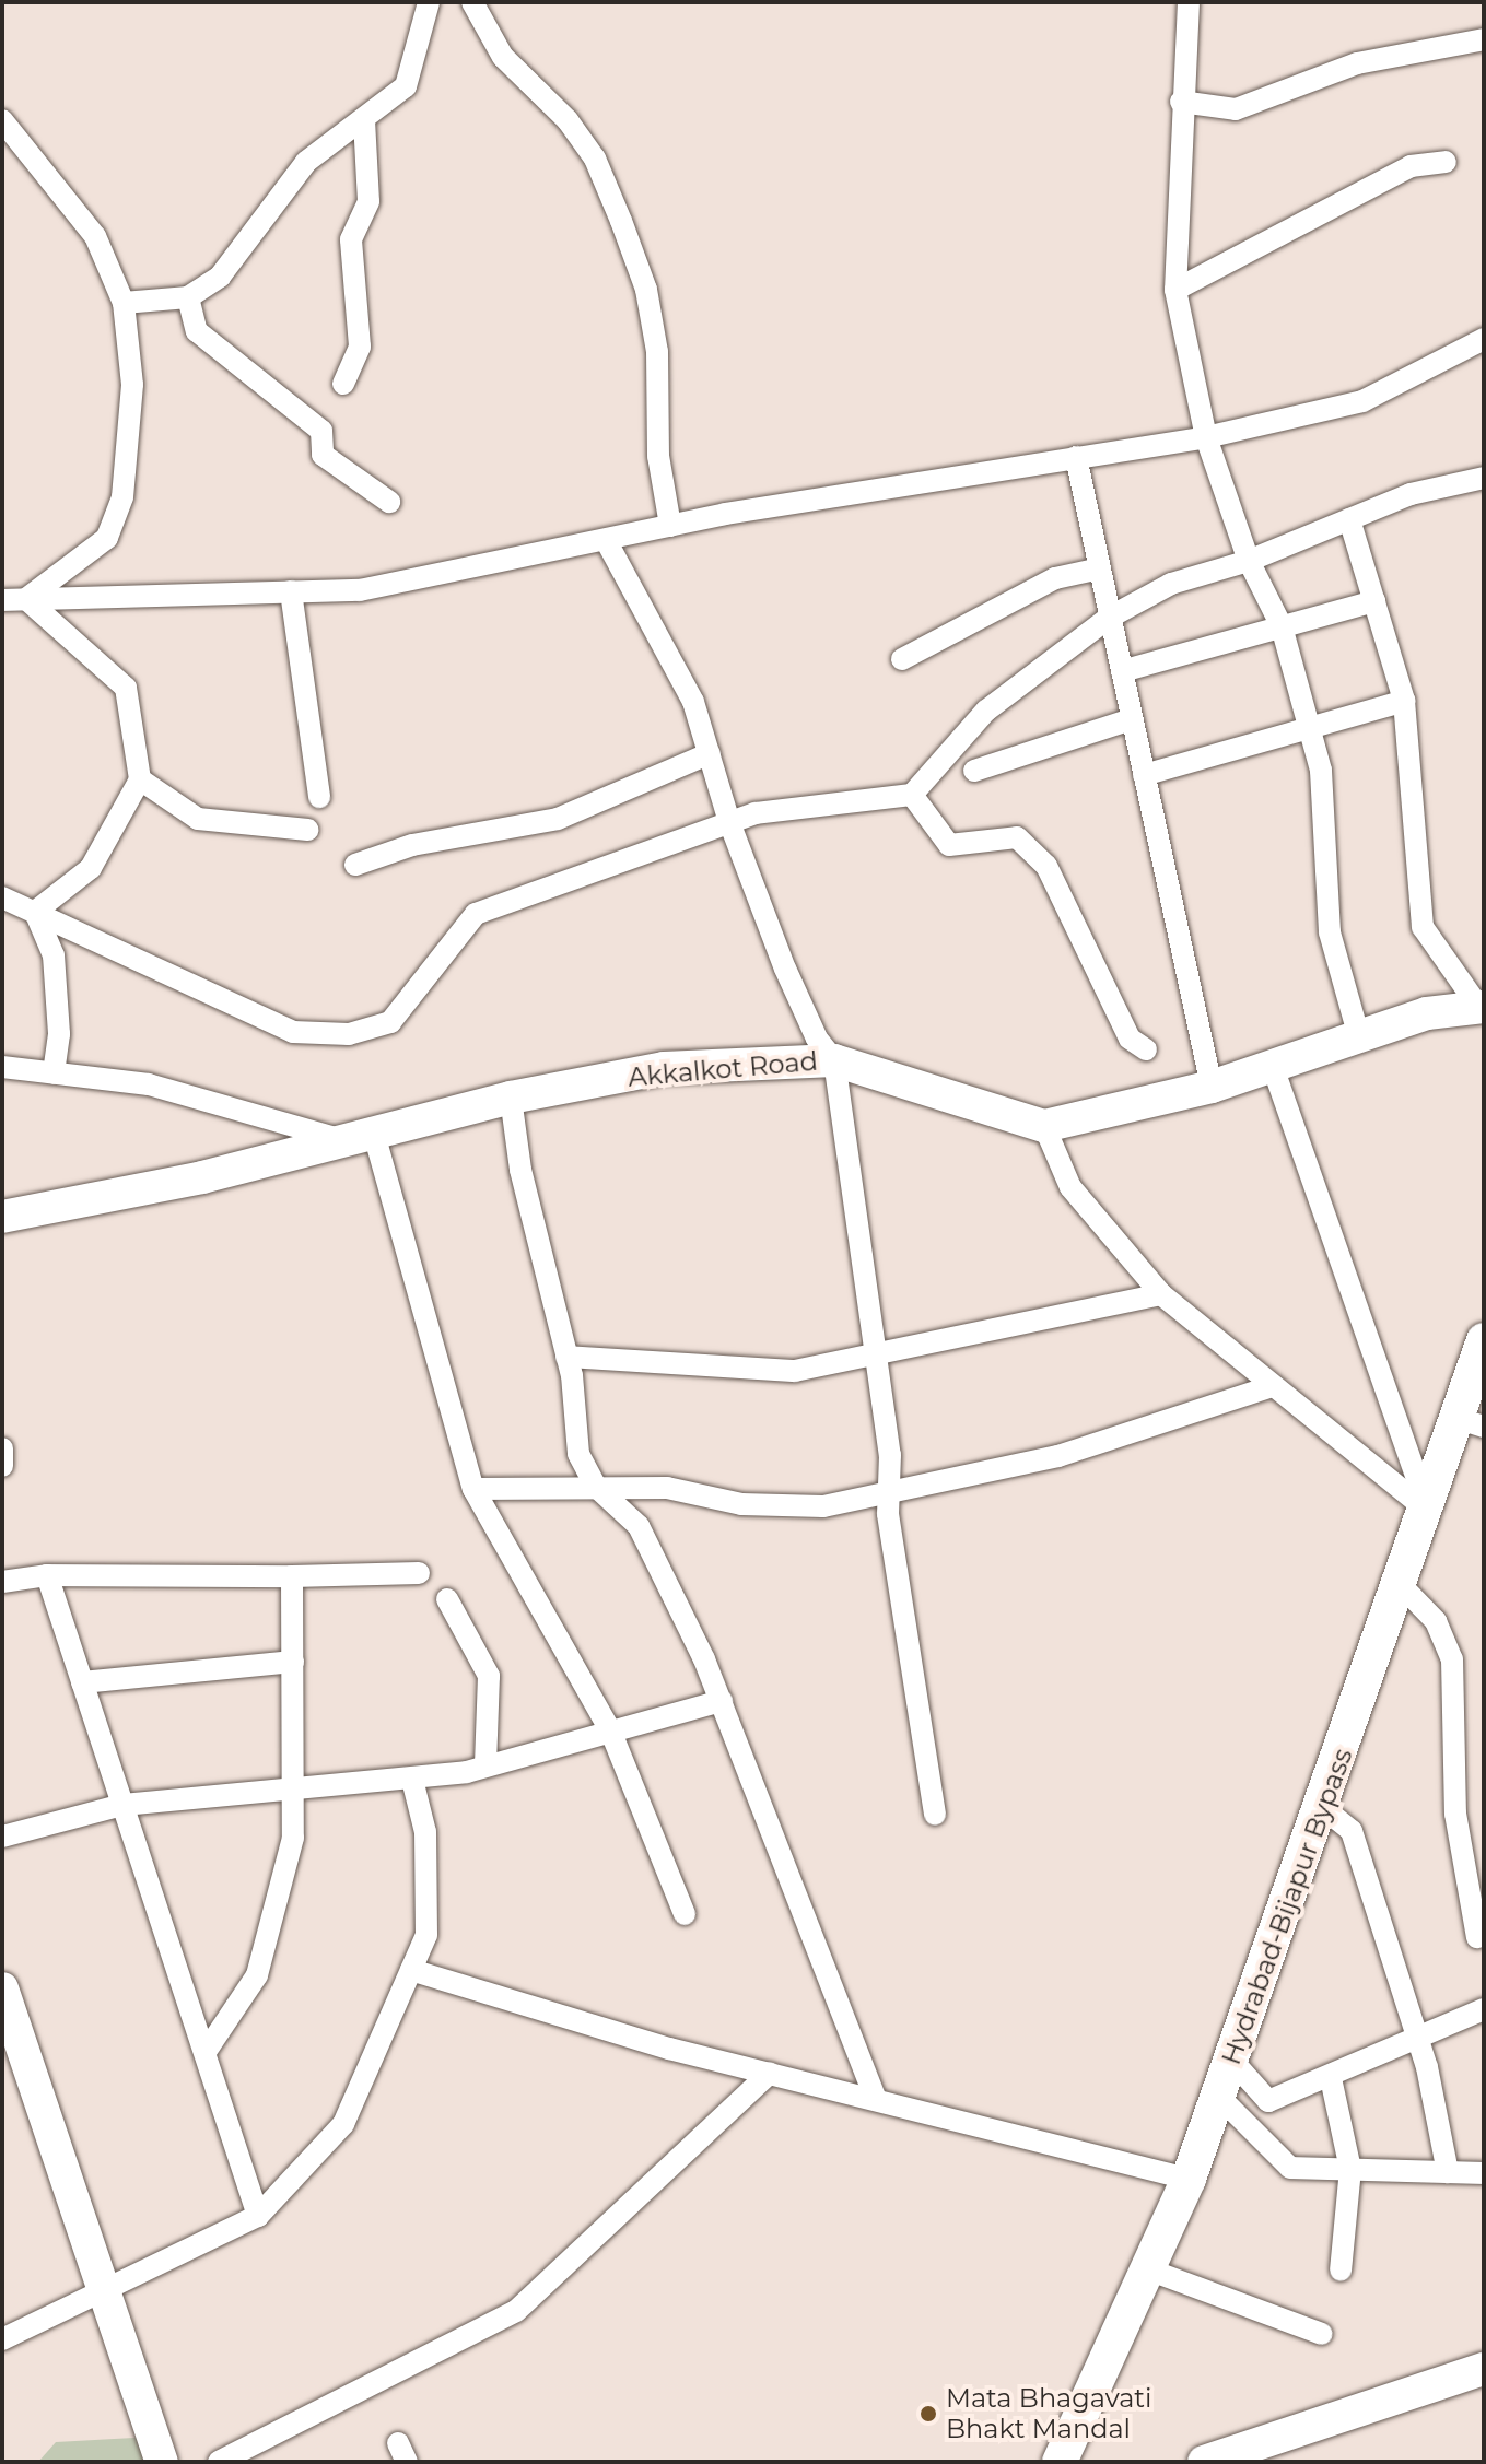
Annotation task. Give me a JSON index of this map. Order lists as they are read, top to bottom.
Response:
{
  "streets": {
    "main road": ["Hydrabad-Bijapur Bypass"],
    "street": ["Akkalkot Road"]
  },
  "places": ["Mata Bhagavati Bhakt Mandal"]
}
